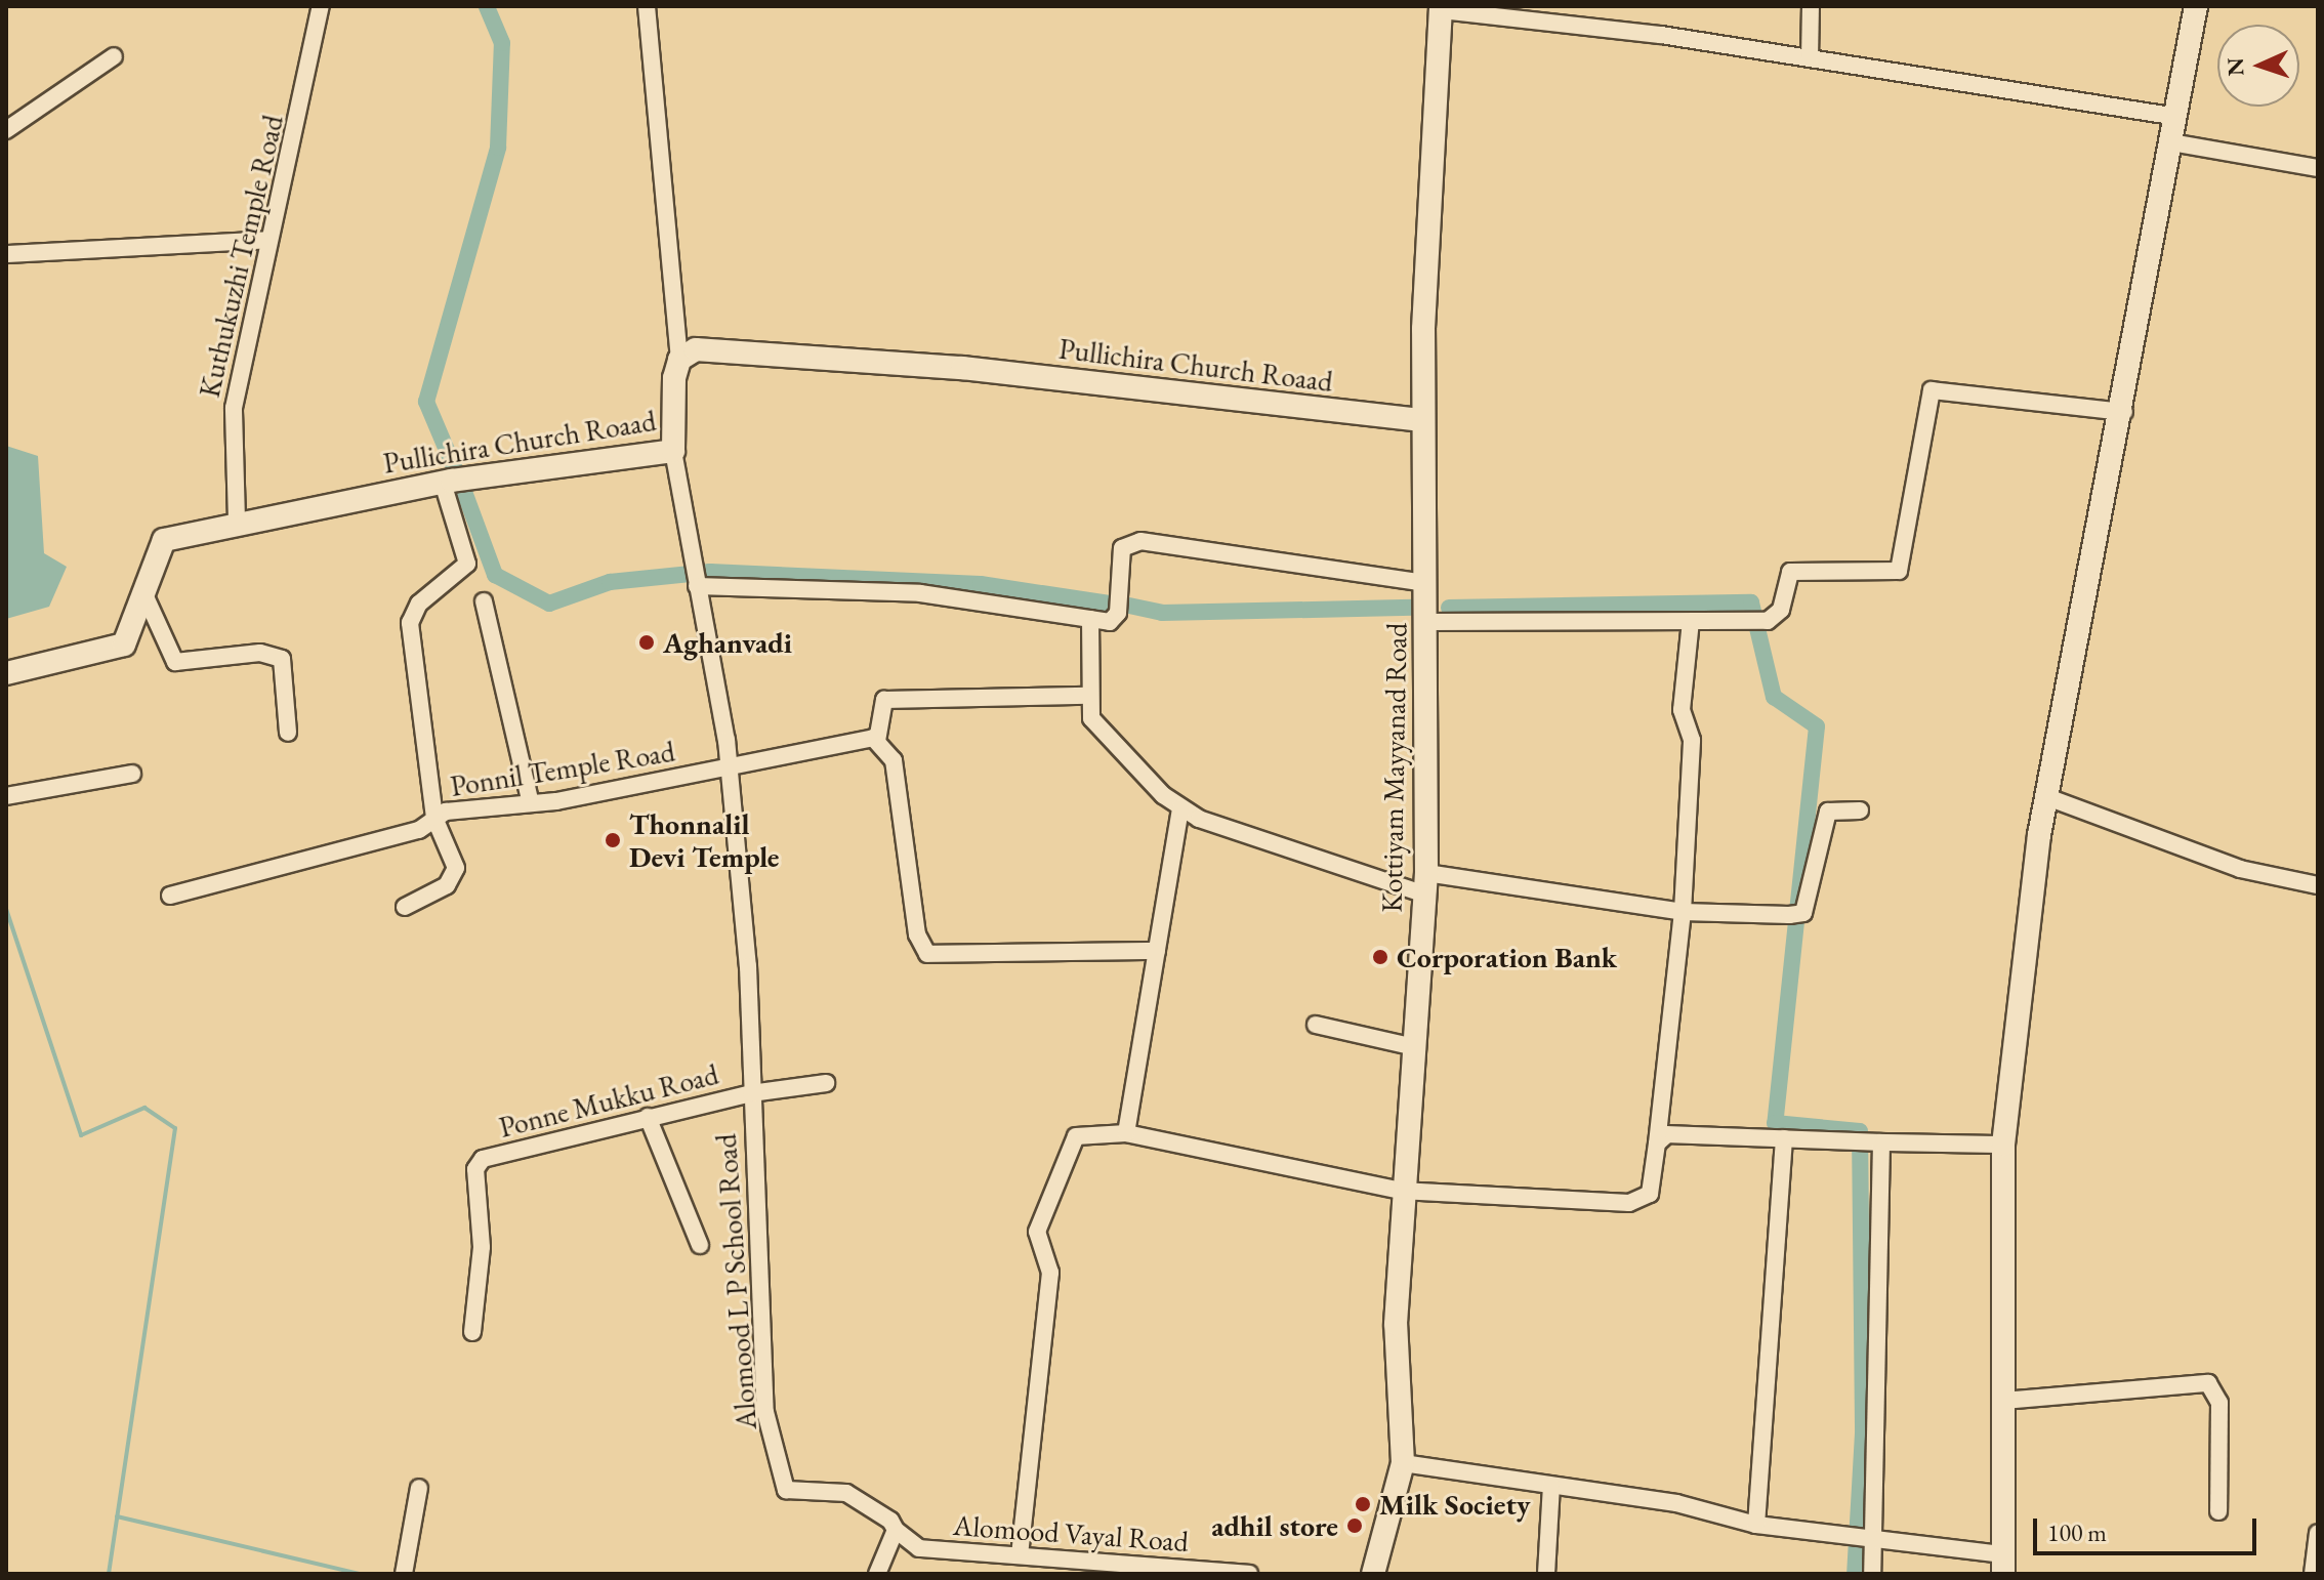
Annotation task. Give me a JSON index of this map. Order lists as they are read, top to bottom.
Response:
{
  "streets": {
    "main road": ["Pullichira Church Roaad", "Kottiyam Mayyanad Road"],
    "street": [
      "Kuthukuzhi Temple Road",
      "Ponnil Temple Road",
      "Ponne Mukku Road",
      "Alomood L P School Road",
      "Alomood Vayal Road"
    ]
  },
  "crossings": [
    ["Kuthukuzhi Temple Road", "Pullichira Church Roaad"],
    ["Pullichira Church Roaad", "Kottiyam Mayyanad Road"],
    ["Pullichira Church Roaad", "Ponne Mukku Road"],
    ["Ponnil Temple Road", "Ponne Mukku Road"],
    ["Ponne Mukku Road", "Alomood L P School Road"],
    ["Alomood L P School Road", "Alomood Vayal Road"]
  ],
  "places": [
    "Aghanvadi",
    "Thonnalil Devi Temple",
    "Corporation Bank",
    "Milk Society",
    "adhil store"
  ],
  "scale_bar": "100 m",
  "north": "left"
}
